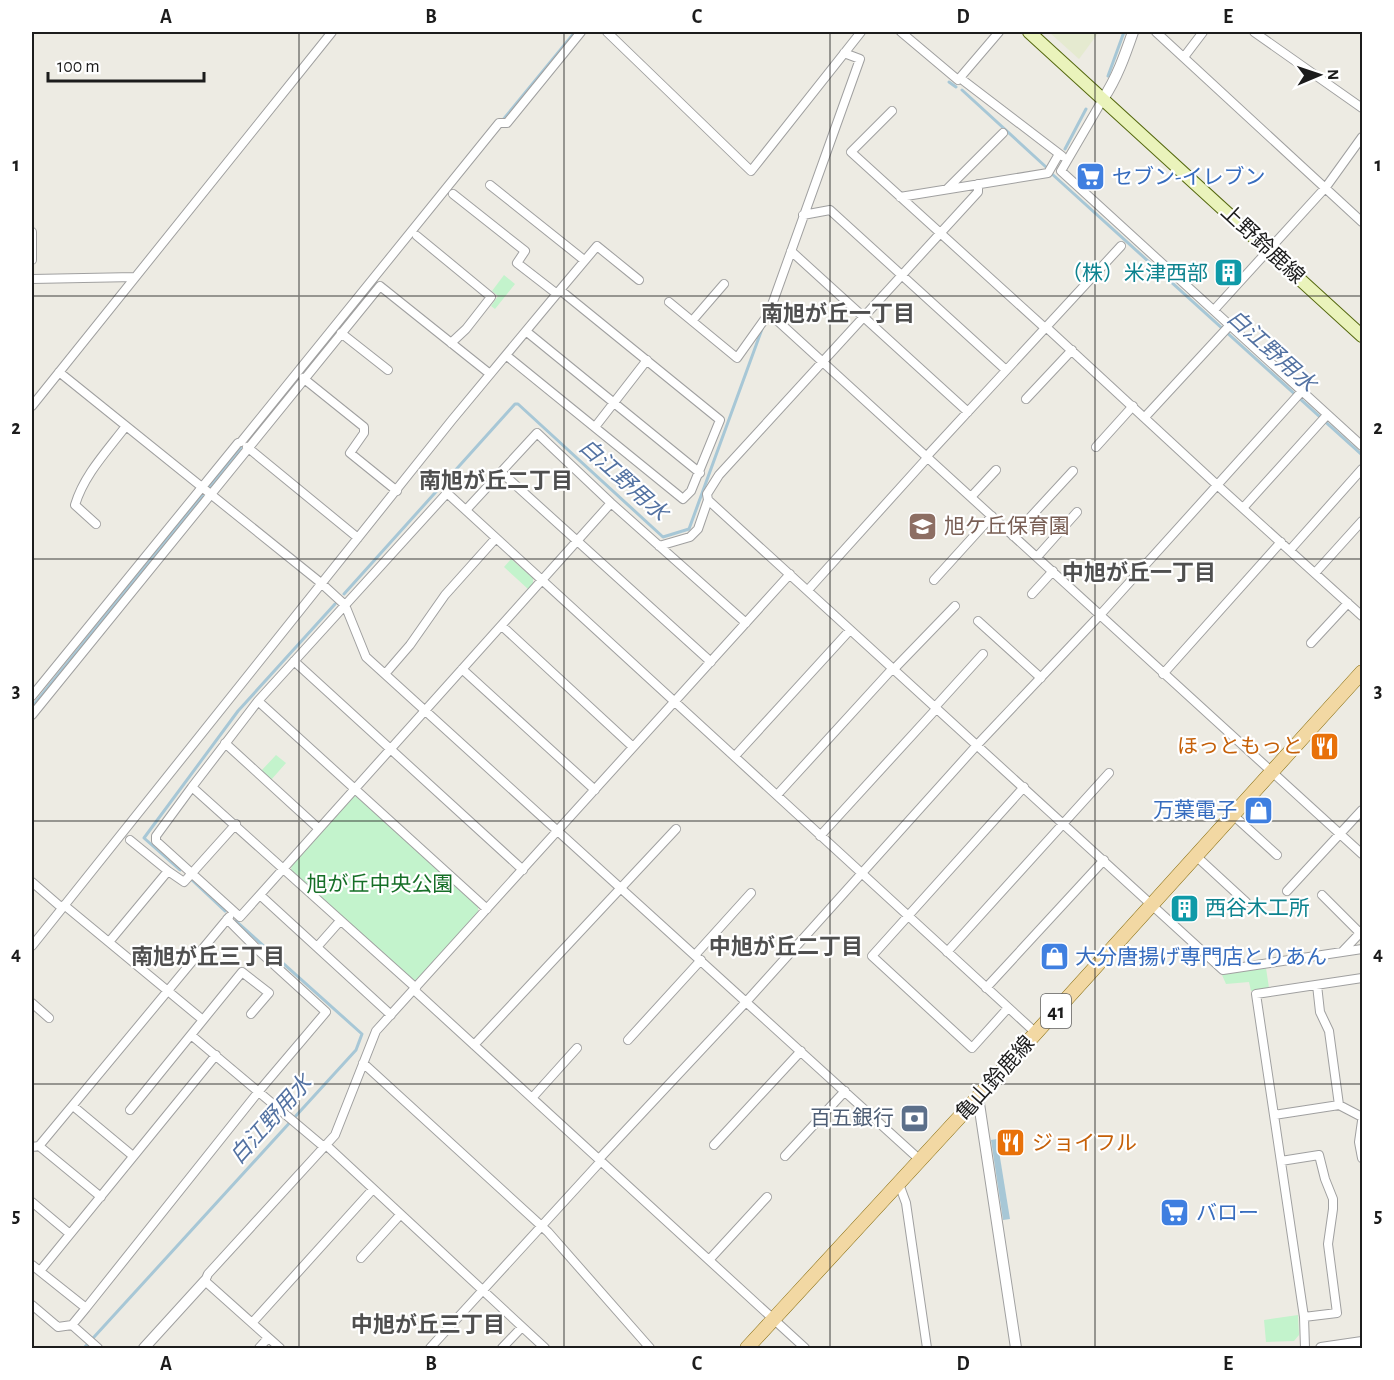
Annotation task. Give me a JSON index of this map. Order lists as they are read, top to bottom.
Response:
{
  "streets": {
    "main road": ["上野鈴鹿線", "41", "亀山鈴鹿線"]
  },
  "districts": [
    "南旭が丘一丁目",
    "南旭が丘二丁目",
    "中旭が丘一丁目",
    "中旭が丘二丁目",
    "南旭が丘三丁目",
    "中旭が丘三丁目"
  ],
  "water": ["白江野用水"],
  "parks": ["旭が丘中央公園"],
  "places": {
    "supermarket": ["セブン-イレブン", "バロー"],
    "building": ["（株）米津西部", "西谷木工所"],
    "school or university": ["旭ケ丘保育園"],
    "restaurant": ["ほっともっと", "ジョイフル"],
    "shop": ["万葉電子", "大分唐揚げ専門店とりあん"],
    "bank": ["百五銀行"]
  },
  "scale_bar": "100 m",
  "north": "right",
  "grid": {
    "columns": [
      "A",
      "B",
      "C",
      "D",
      "E"
    ],
    "rows": [
      "1",
      "2",
      "3",
      "4",
      "5"
    ]
  }
}
